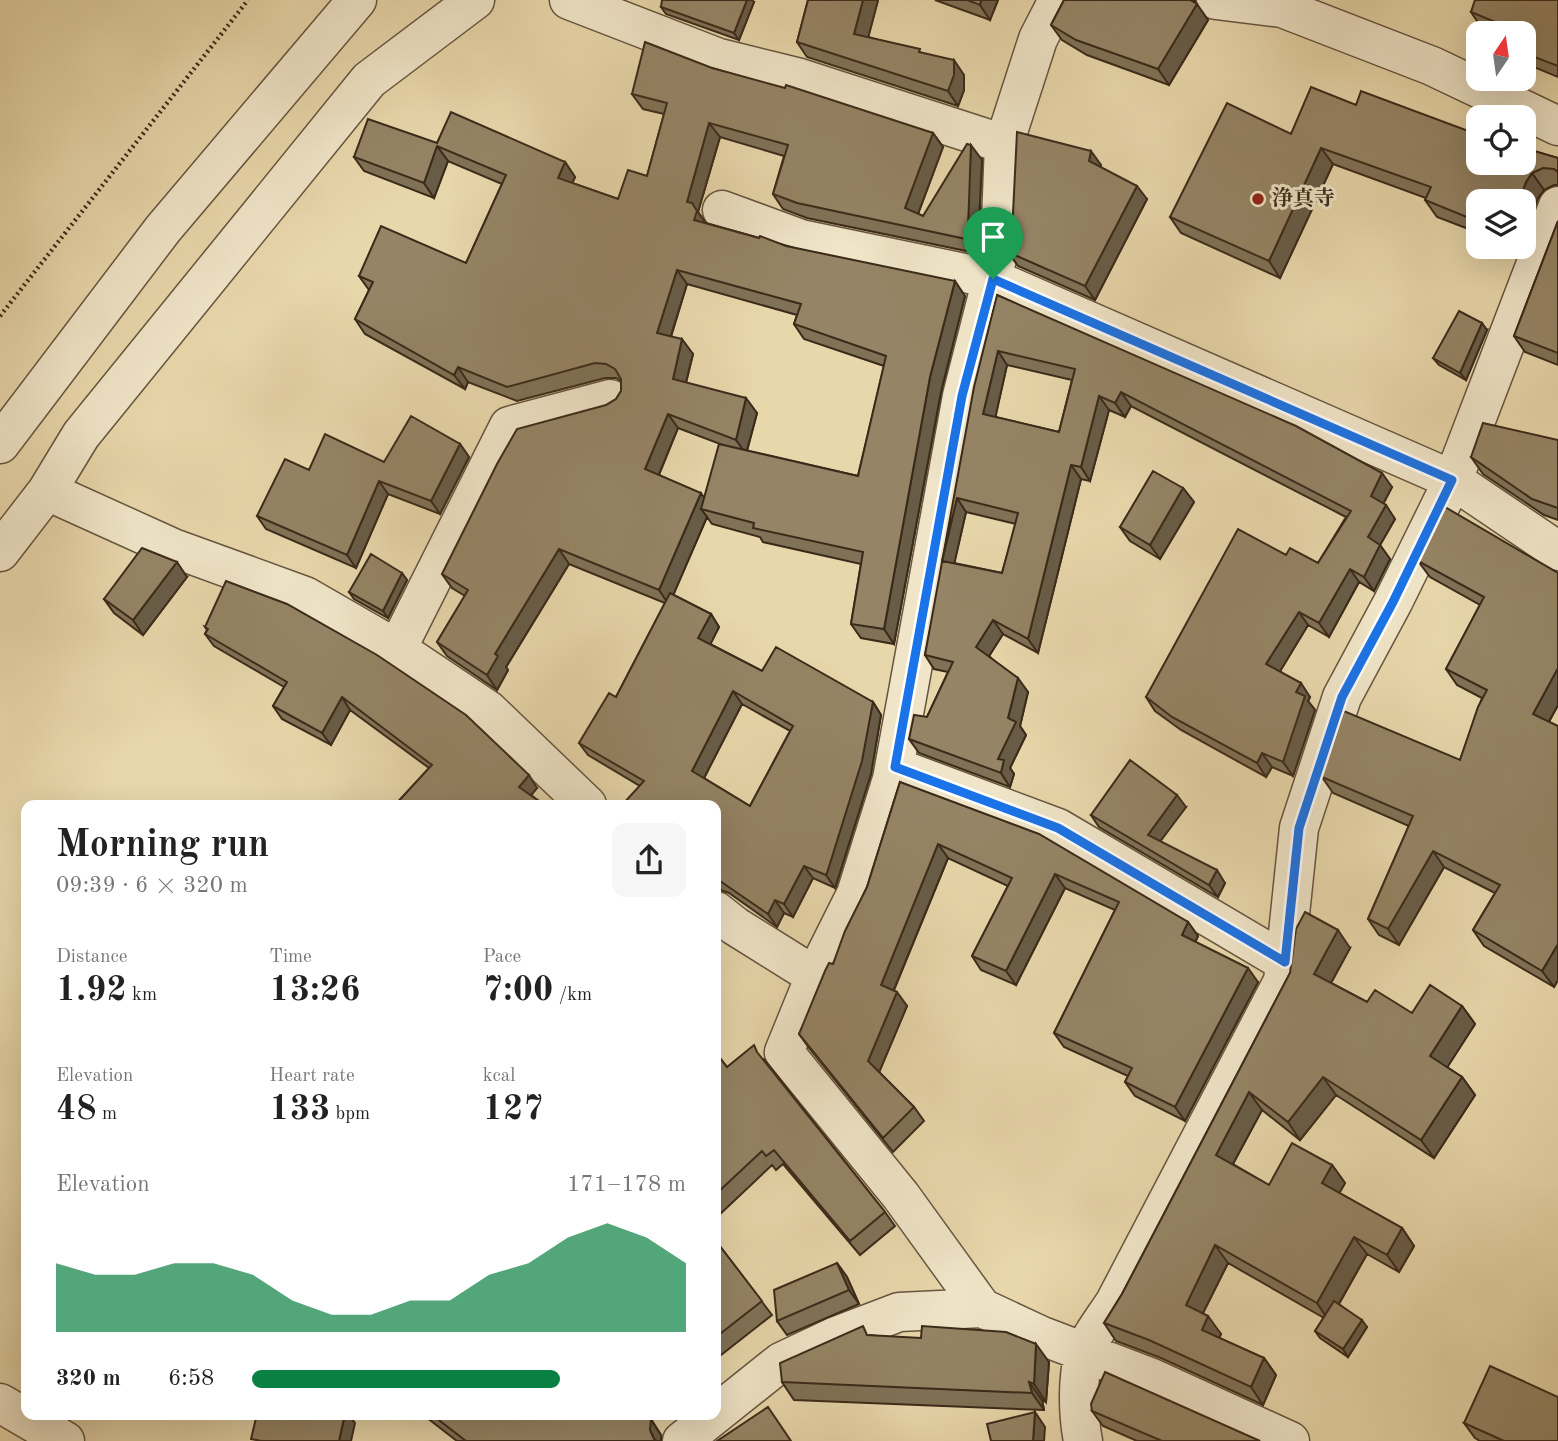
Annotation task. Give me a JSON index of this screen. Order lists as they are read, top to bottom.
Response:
{
  "places": ["浄真寺"],
  "north": "top",
  "page": {
    "heading": ["Morning run", "09:39 · 6 × 320 m"],
    "stats": [
      ["Distance", "1.92 km"],
      ["Time", "13:26"],
      ["Pace", "7:00 /km"],
      ["Elevation", "48 m"],
      ["Heart rate", "133 bpm"],
      ["kcal", "127"]
    ],
    "chart": ["Elevation", "171–178 m"],
    "list": [
      {
        "name": "320 m",
        "note": "6:58"
      }
    ]
  }
}
